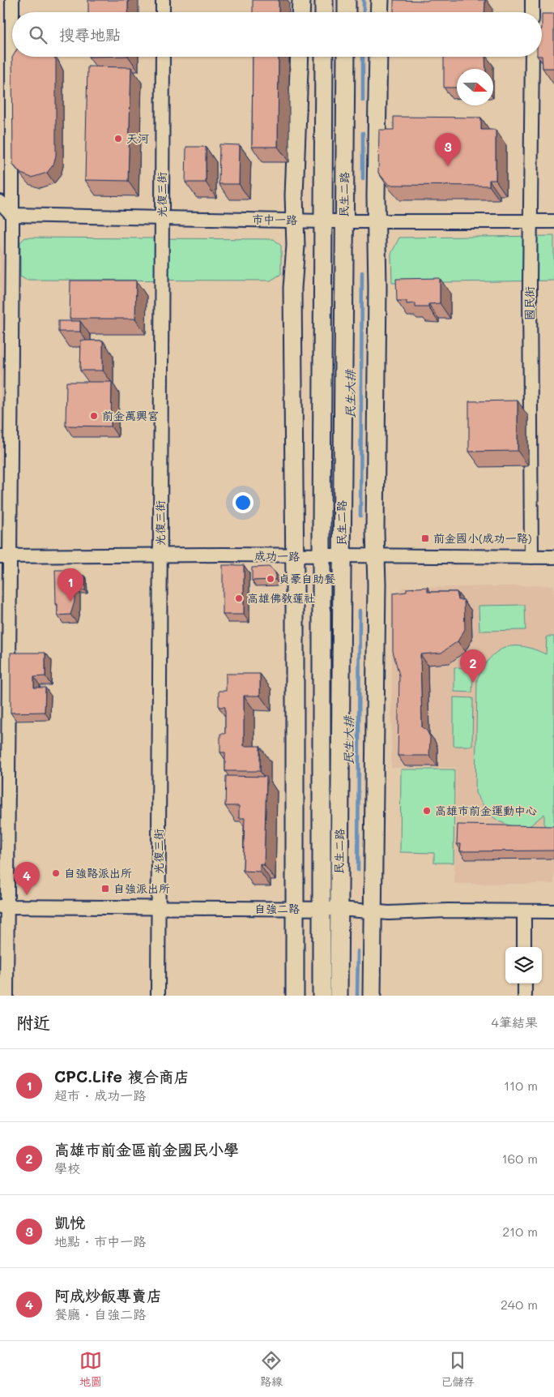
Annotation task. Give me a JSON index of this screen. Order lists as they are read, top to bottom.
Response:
{
  "streets": {
    "main road": ["民生二路"],
    "street": [
      "光復三街",
      "市中一路",
      "國民街",
      "成功一路",
      "自強二路"
    ]
  },
  "crossings": [
    ["光復三街", "市中一路"],
    ["光復三街", "成功一路"],
    ["光復三街", "自強二路"],
    ["民生二路", "市中一路"],
    ["民生二路", "成功一路"],
    ["民生二路", "自強二路"],
    ["市中一路", "國民街"],
    ["國民街", "成功一路"]
  ],
  "water": ["民生大排"],
  "places": {
    "other": [
      "天河",
      "前金萬興宮",
      "貞豪自助餐",
      "高雄佛教蓮社",
      "高雄市前金運動中心",
      "自強路派出所"
    ],
    "transit": ["前金國小(成功一路)", "自強派出所"]
  },
  "north": "right",
  "page": {
    "search": "搜尋地點",
    "pins": [
      "3",
      "1",
      "2",
      "4"
    ],
    "heading": ["附近", "4筆結果"],
    "list": [
      {
        "mark": "1",
        "name": "CPC.Life 複合商店",
        "note": "超市 · 成功一路",
        "value": "110 m"
      },
      {
        "mark": "2",
        "name": "高雄市前金區前金國民小學",
        "note": "學校",
        "value": "160 m"
      },
      {
        "mark": "3",
        "name": "凱悅",
        "note": "地點 · 市中一路",
        "value": "210 m"
      },
      {
        "mark": "4",
        "name": "阿成炒飯專賣店",
        "note": "餐廳 · 自強二路",
        "value": "240 m"
      }
    ],
    "nav": ["地圖", "路線", "已儲存"]
  }
}
